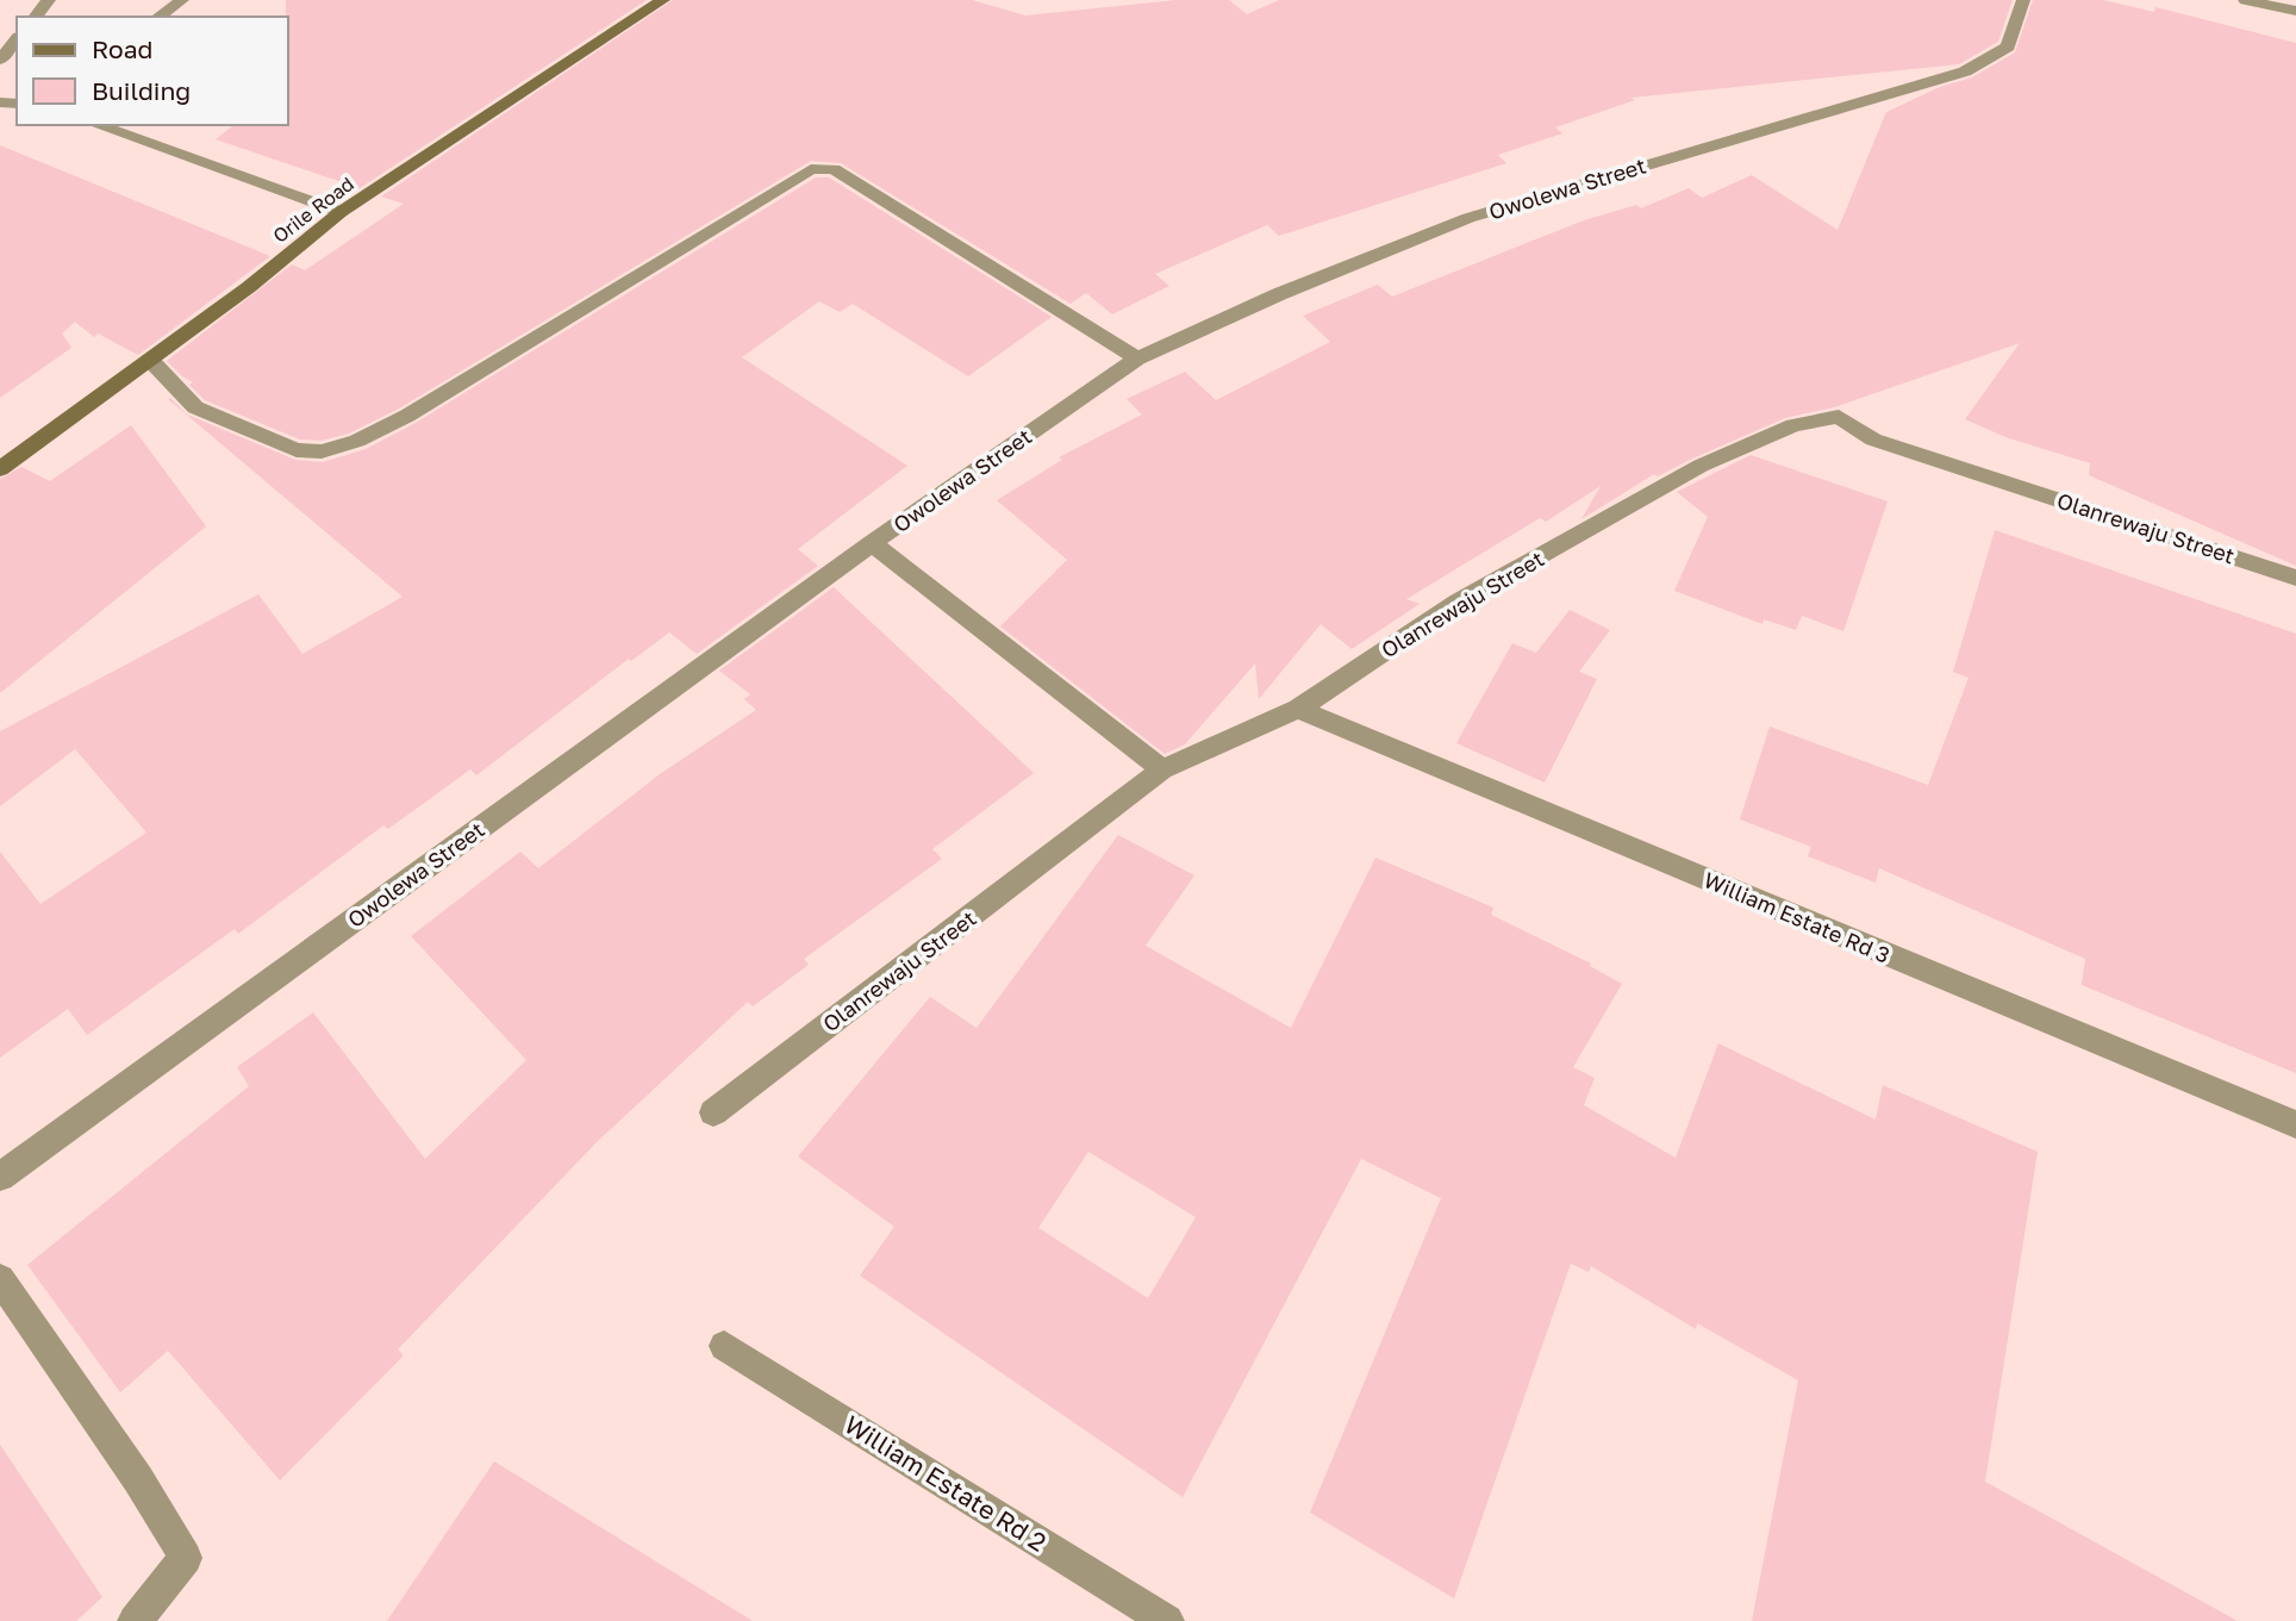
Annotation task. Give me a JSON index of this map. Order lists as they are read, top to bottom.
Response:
{
  "streets": {
    "street": [
      "Owolewa Street",
      "Orile Road",
      "Olanrewaju Street",
      "William Estate Rd 3",
      "William Estate Rd 2"
    ]
  },
  "crossings": [
    ["Olanrewaju Street", "William Estate Rd 3"]
  ],
  "legend": ["Road", "Building"]
}
